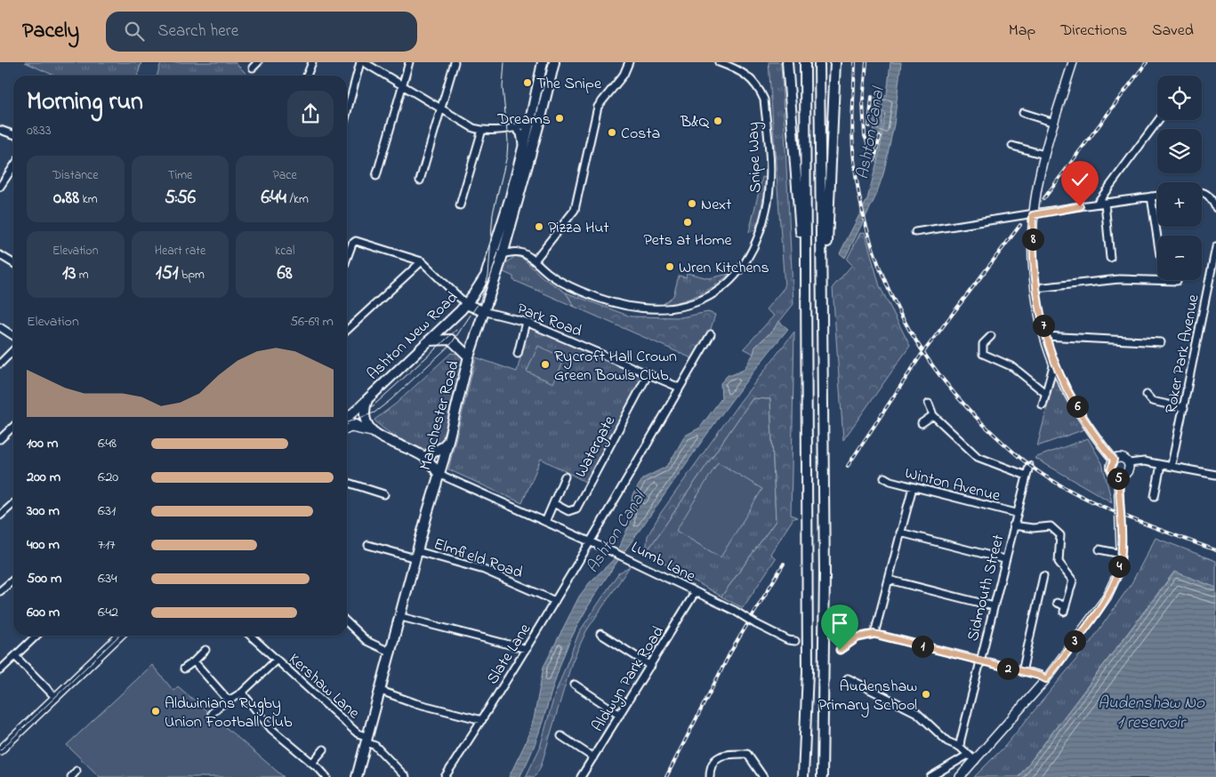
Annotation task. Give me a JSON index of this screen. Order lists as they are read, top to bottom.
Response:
{
  "streets": {
    "highway": ["Ashton New Road", "Manchester Road", "Lumb Lane"],
    "street": [
      "Snipe Way",
      "Park Road",
      "Roker Park Avenue",
      "Watergate",
      "Winton Avenue",
      "Elmfield Road",
      "Sidmouth Street",
      "Slate Lane",
      "Aldwyn Park Road",
      "Kershaw Lane"
    ]
  },
  "crossings": [
    ["Snipe Way", "Manchester Road"],
    ["Park Road", "Manchester Road"],
    ["Park Road", "Watergate"],
    ["Manchester Road", "Elmfield Road"],
    ["Manchester Road", "Lumb Lane"],
    ["Manchester Road", "Kershaw Lane"],
    ["Watergate", "Lumb Lane"],
    ["Winton Avenue", "Sidmouth Street"],
    ["Elmfield Road", "Slate Lane"],
    ["Lumb Lane", "Slate Lane"],
    ["Lumb Lane", "Aldwyn Park Road"]
  ],
  "water": ["Ashton Canal", "Audenshaw No 1 reservoir"],
  "places": [
    "The Snipe",
    "Dreams",
    "B&Q",
    "Costa",
    "Next",
    "Pets at Home",
    "Pizza Hut",
    "Wren Kitchens",
    "Rycroft Hall Crown Green Bowls Club",
    "Audenshaw Primary School",
    "Aldwinians Rugby Union Football Club"
  ],
  "page": {
    "header": "Pacely",
    "search": "Search here",
    "nav": ["Map", "Directions", "Saved"],
    "map_buttons": ["+", "−"],
    "heading": ["Morning run", "08:33"],
    "stats": [
      ["Distance", "0.88 km"],
      ["Time", "5:56"],
      ["Pace", "6:44 /km"],
      ["Elevation", "13 m"],
      ["Heart rate", "151 bpm"],
      ["kcal", "68"]
    ],
    "pins": [
      "8",
      "7",
      "6",
      "5",
      "4",
      "3",
      "1",
      "2"
    ],
    "chart": ["Elevation", "56–69 m"],
    "list": [
      {
        "name": "100 m",
        "note": "6:48"
      },
      {
        "name": "200 m",
        "note": "6:20"
      },
      {
        "name": "300 m",
        "note": "6:31"
      },
      {
        "name": "400 m",
        "note": "7:17"
      },
      {
        "name": "500 m",
        "note": "6:34"
      },
      {
        "name": "600 m",
        "note": "6:42"
      }
    ]
  }
}
